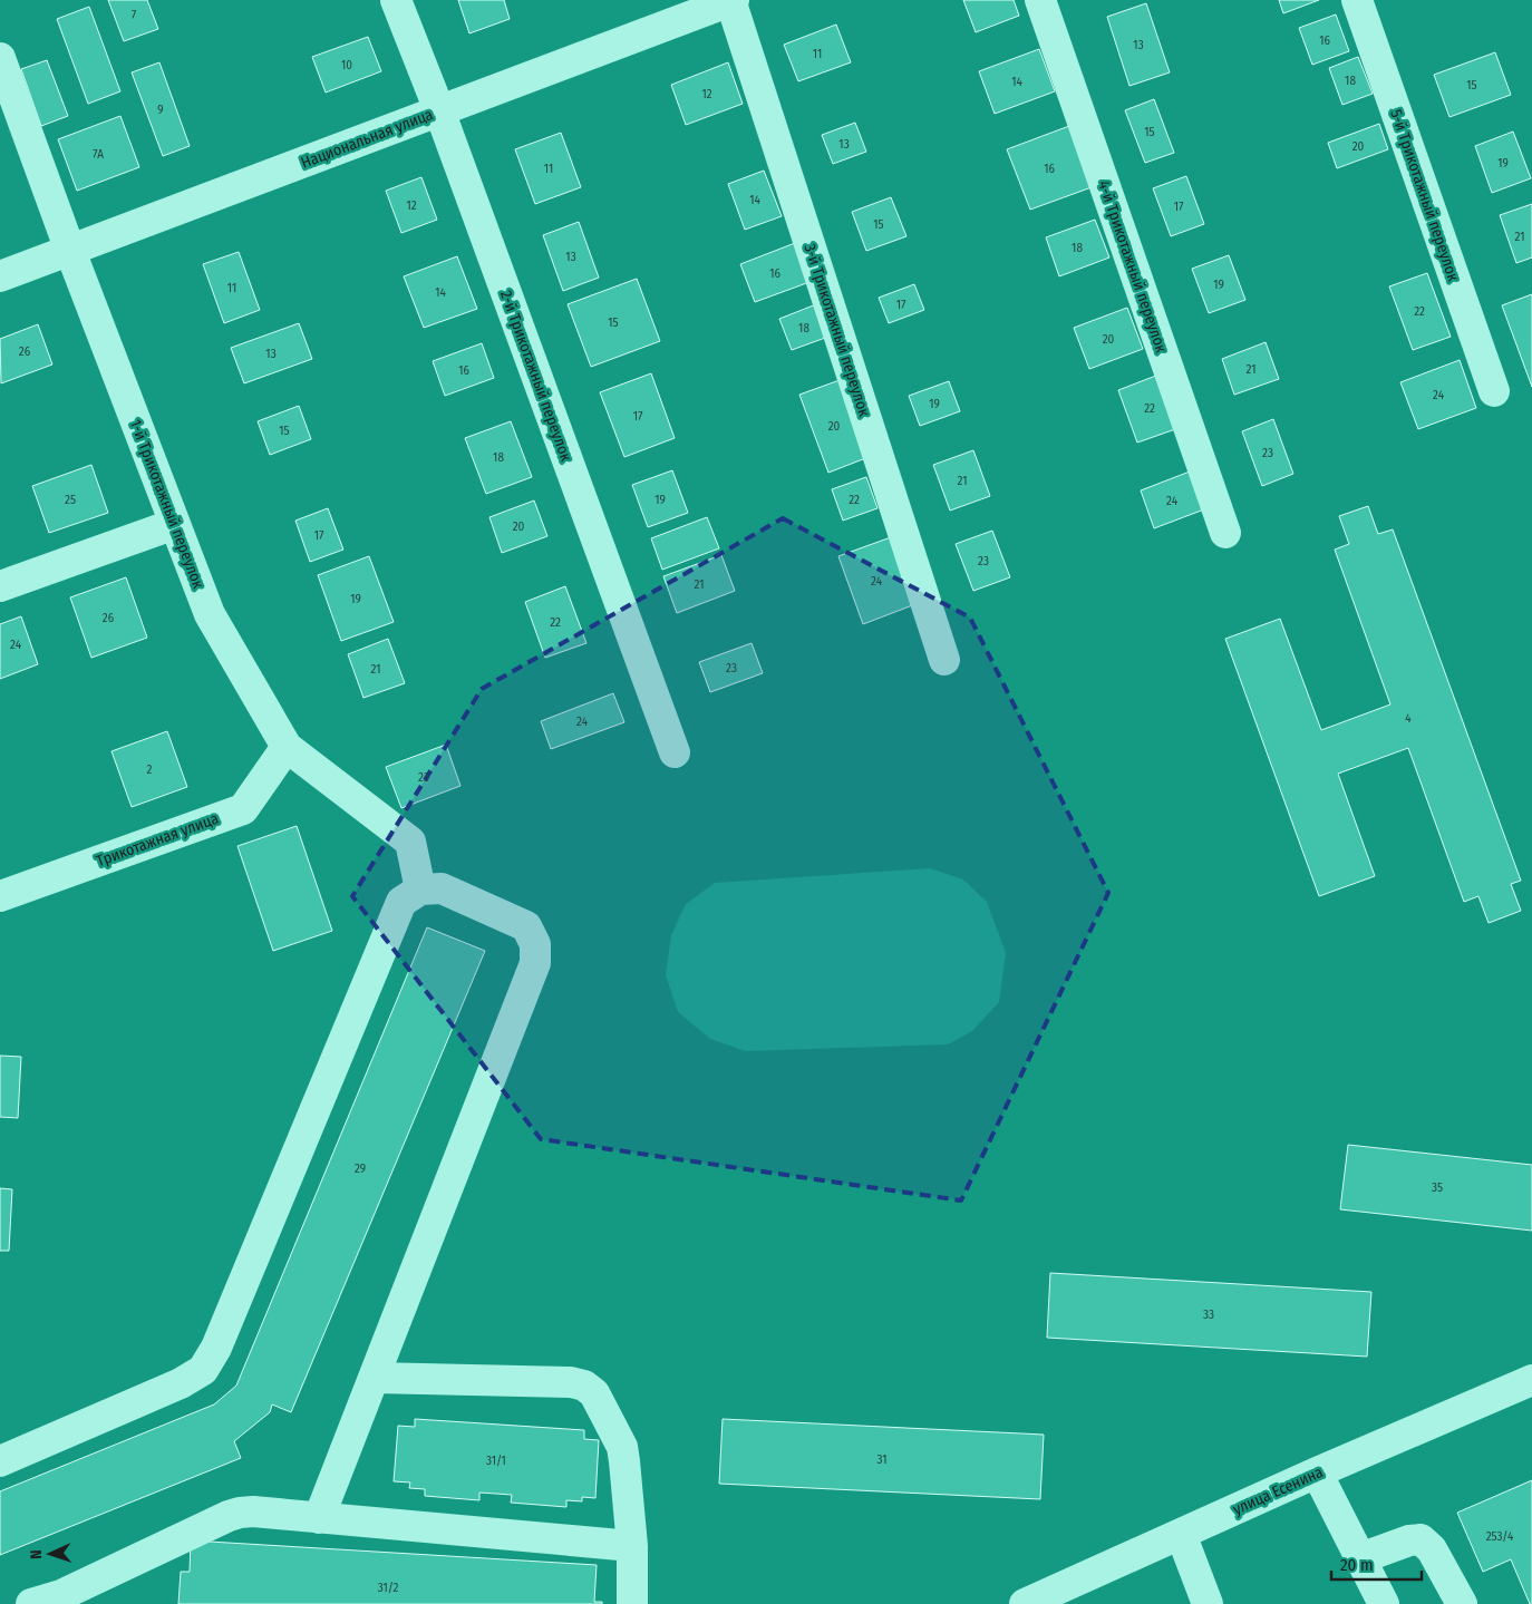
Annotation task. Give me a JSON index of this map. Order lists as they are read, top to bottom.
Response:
{
  "streets": {
    "street": [
      "Национальная улица",
      "5-й Трикотажный переулок",
      "4-й Трикотажный переулок",
      "3-й Трикотажный переулок",
      "2-й Трикотажный переулок",
      "1-й Трикотажный переулок",
      "Трикотажная улица",
      "улица Есенина"
    ]
  },
  "crossings": [
    ["Национальная улица", "3-й Трикотажный переулок"],
    ["Национальная улица", "2-й Трикотажный переулок"],
    ["Национальная улица", "1-й Трикотажный переулок"],
    ["1-й Трикотажный переулок", "Трикотажная улица"]
  ],
  "house_numbers": [
    "7",
    "16",
    "13",
    "11",
    "10",
    "18",
    "14",
    "15",
    "12",
    "9",
    "15",
    "13",
    "20",
    "7А",
    "19",
    "11",
    "16",
    "14",
    "12",
    "17",
    "15",
    "21",
    "18",
    "13",
    "16",
    "19",
    "11",
    "14",
    "17",
    "22",
    "15",
    "18",
    "20",
    "26",
    "13",
    "21",
    "16",
    "24",
    "19",
    "22",
    "17",
    "20",
    "15",
    "23",
    "18",
    "21",
    "25",
    "19",
    "22",
    "24",
    "20",
    "17",
    "23",
    "24",
    "21",
    "19",
    "26",
    "22",
    "24",
    "23",
    "21",
    "4",
    "24",
    "2",
    "23",
    "29",
    "35",
    "33",
    "31",
    "31/1",
    "253/4",
    "31/2"
  ],
  "scale_bar": "20 m",
  "north": "left"
}
